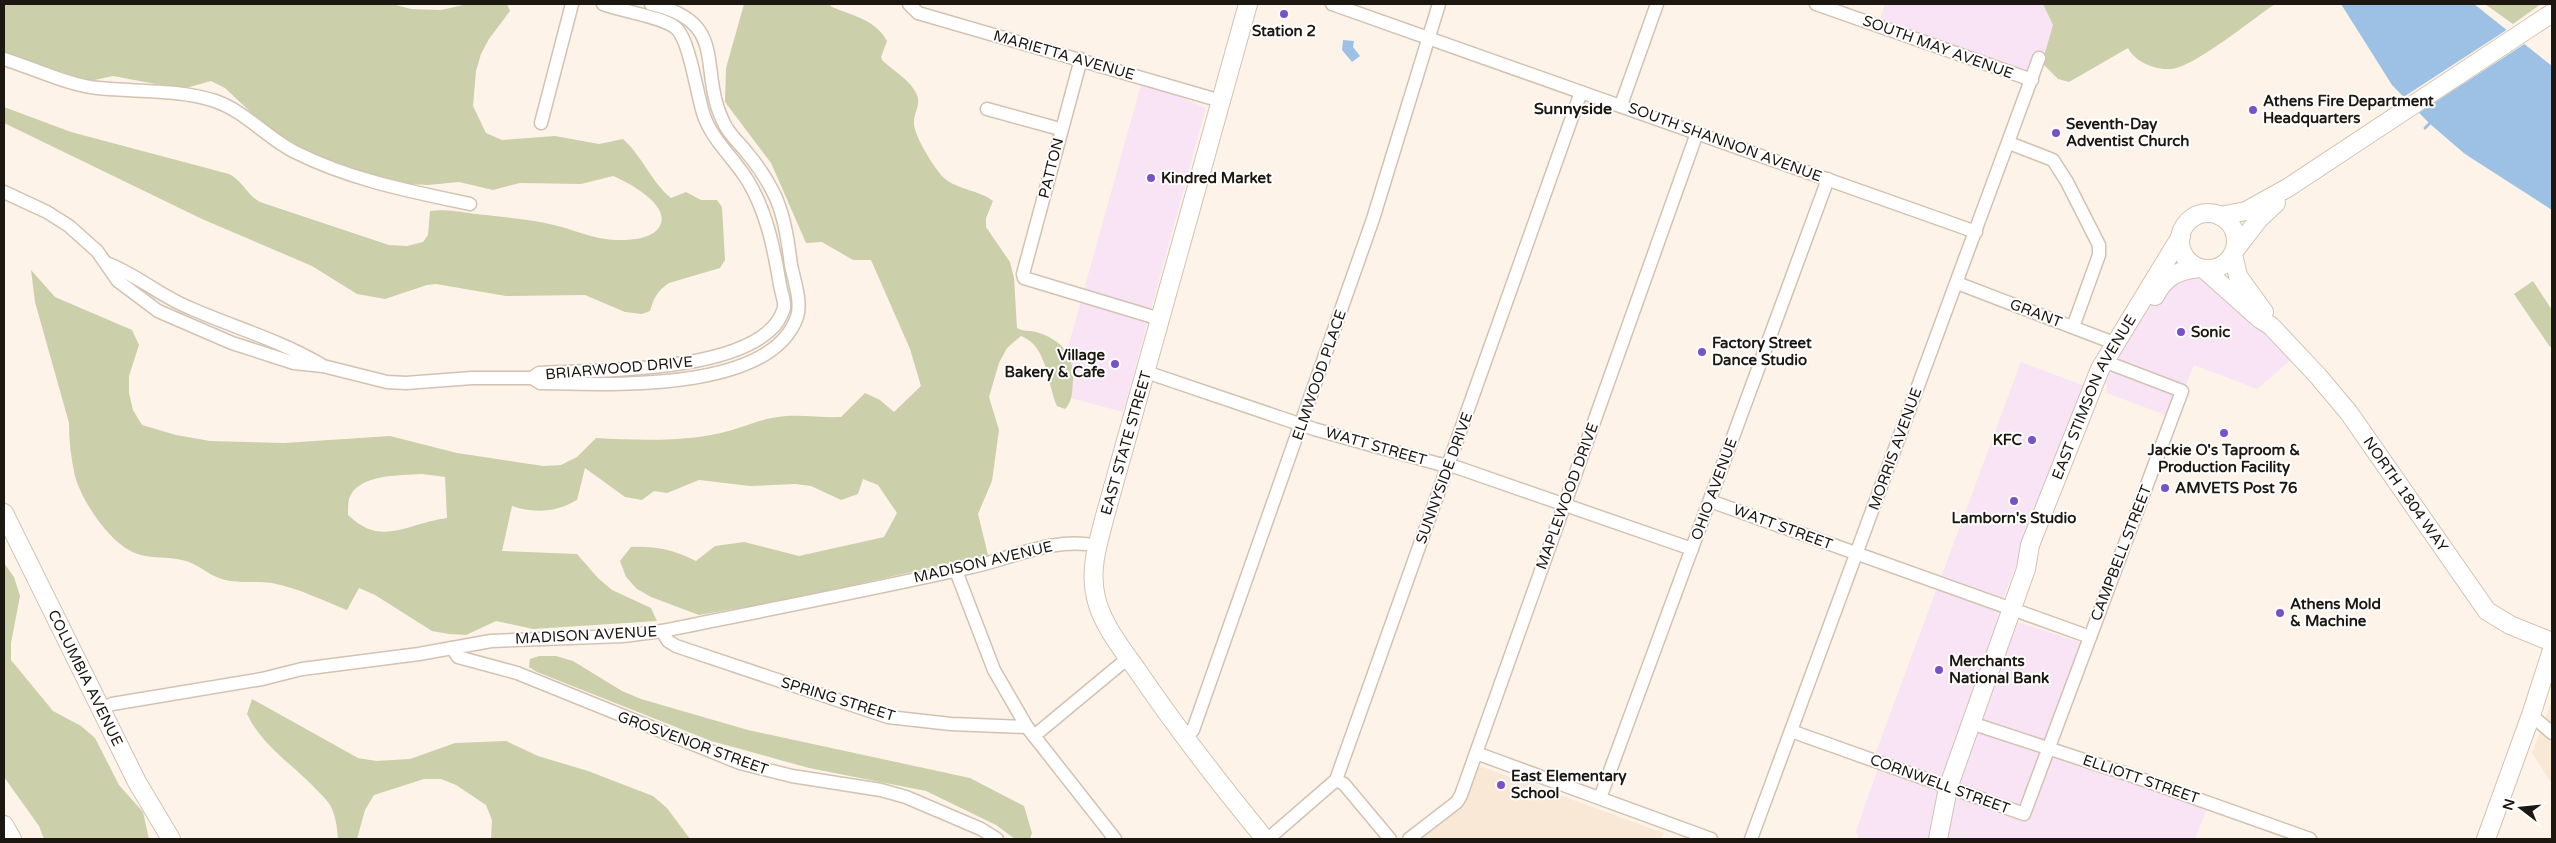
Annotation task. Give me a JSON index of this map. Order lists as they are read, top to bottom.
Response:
{
  "streets": {
    "main road": [
      "EAST STIMSON AVENUE",
      "EAST STATE STREET",
      "NORTH 1804 WAY",
      "COLUMBIA AVENUE"
    ],
    "street": [
      "SOUTH MAY AVENUE",
      "MARIETTA AVENUE",
      "SOUTH SHANNON AVENUE",
      "PATTON",
      "GRANT",
      "BRIARWOOD DRIVE",
      "ELMWOOD PLACE",
      "WATT STREET",
      "MORRIS AVENUE",
      "SUNNYSIDE DRIVE",
      "OHIO AVENUE",
      "MAPLEWOOD DRIVE",
      "CAMPBELL STREET",
      "MADISON AVENUE",
      "SPRING STREET",
      "GROSVENOR STREET",
      "ELLIOTT STREET",
      "CORNWELL STREET"
    ]
  },
  "crossings": [
    ["SOUTH MAY AVENUE", "MORRIS AVENUE"],
    ["MARIETTA AVENUE", "PATTON"],
    ["MARIETTA AVENUE", "EAST STATE STREET"],
    ["SOUTH SHANNON AVENUE", "ELMWOOD PLACE"],
    ["SOUTH SHANNON AVENUE", "MORRIS AVENUE"],
    ["SOUTH SHANNON AVENUE", "SUNNYSIDE DRIVE"],
    ["SOUTH SHANNON AVENUE", "OHIO AVENUE"],
    ["SOUTH SHANNON AVENUE", "MAPLEWOOD DRIVE"],
    ["PATTON", "EAST STATE STREET"],
    ["GRANT", "EAST STIMSON AVENUE"],
    ["GRANT", "MORRIS AVENUE"],
    ["ELMWOOD PLACE", "EAST STATE STREET"],
    ["ELMWOOD PLACE", "WATT STREET"],
    ["EAST STIMSON AVENUE", "NORTH 1804 WAY"],
    ["EAST STIMSON AVENUE", "CAMPBELL STREET"],
    ["EAST STIMSON AVENUE", "ELLIOTT STREET"],
    ["EAST STIMSON AVENUE", "CORNWELL STREET"],
    ["EAST STATE STREET", "WATT STREET"],
    ["EAST STATE STREET", "SUNNYSIDE DRIVE"],
    ["EAST STATE STREET", "MADISON AVENUE"],
    ["WATT STREET", "MORRIS AVENUE"],
    ["WATT STREET", "SUNNYSIDE DRIVE"],
    ["WATT STREET", "OHIO AVENUE"],
    ["WATT STREET", "MAPLEWOOD DRIVE"],
    ["WATT STREET", "CAMPBELL STREET"],
    ["MORRIS AVENUE", "CAMPBELL STREET"],
    ["MORRIS AVENUE", "CORNWELL STREET"],
    ["CAMPBELL STREET", "CORNWELL STREET"],
    ["MADISON AVENUE", "COLUMBIA AVENUE"],
    ["MADISON AVENUE", "SPRING STREET"],
    ["MADISON AVENUE", "GROSVENOR STREET"],
    ["ELLIOTT STREET", "CORNWELL STREET"]
  ],
  "districts": ["Sunnyside"],
  "places": [
    "Station 2",
    "Athens Fire Department Headquarters",
    "Seventh-Day Adventist Church",
    "Kindred Market",
    "Sonic",
    "Factory Street Dance Studio",
    "Village Bakery & Cafe",
    "Jackie O's Taproom & Production Facility",
    "KFC",
    "AMVETS Post 76",
    "Lamborn's Studio",
    "Athens Mold & Machine",
    "Merchants National Bank",
    "East Elementary School"
  ],
  "north": "left"
}
